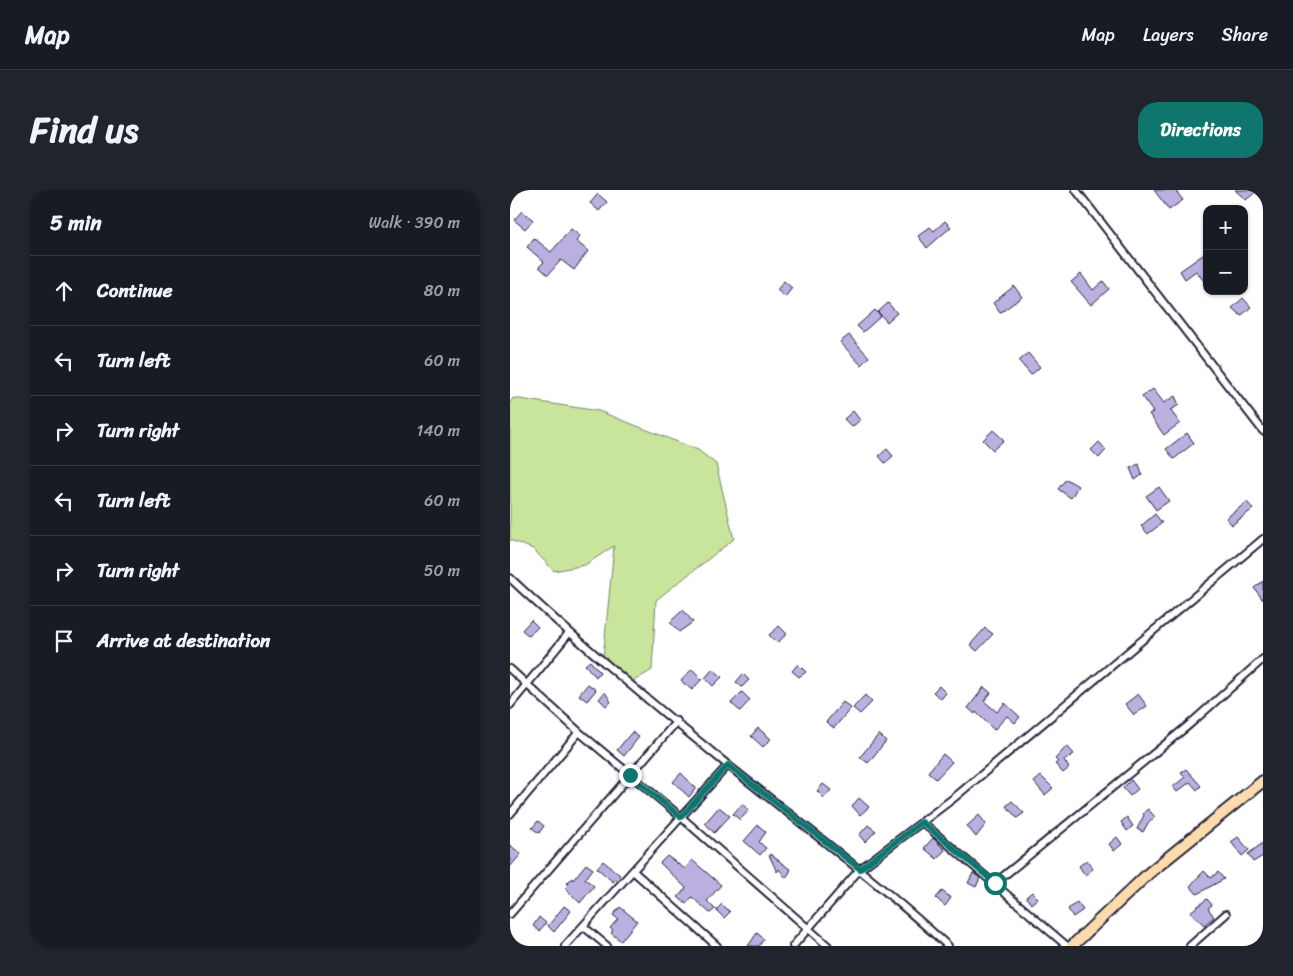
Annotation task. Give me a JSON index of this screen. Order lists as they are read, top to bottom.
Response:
{
  "page": {
    "header": "Map",
    "nav": ["Map", "Layers", "Share"],
    "title": "Find us",
    "buttons": "Directions",
    "heading": ["5 min", "Walk · 390 m"],
    "map_buttons": ["+", "−"],
    "list": [
      ["Continue", "80 m"],
      ["Turn left", "60 m"],
      ["Turn right", "140 m"],
      ["Turn left", "60 m"],
      ["Turn right", "50 m"],
      "Arrive at destination"
    ]
  }
}
